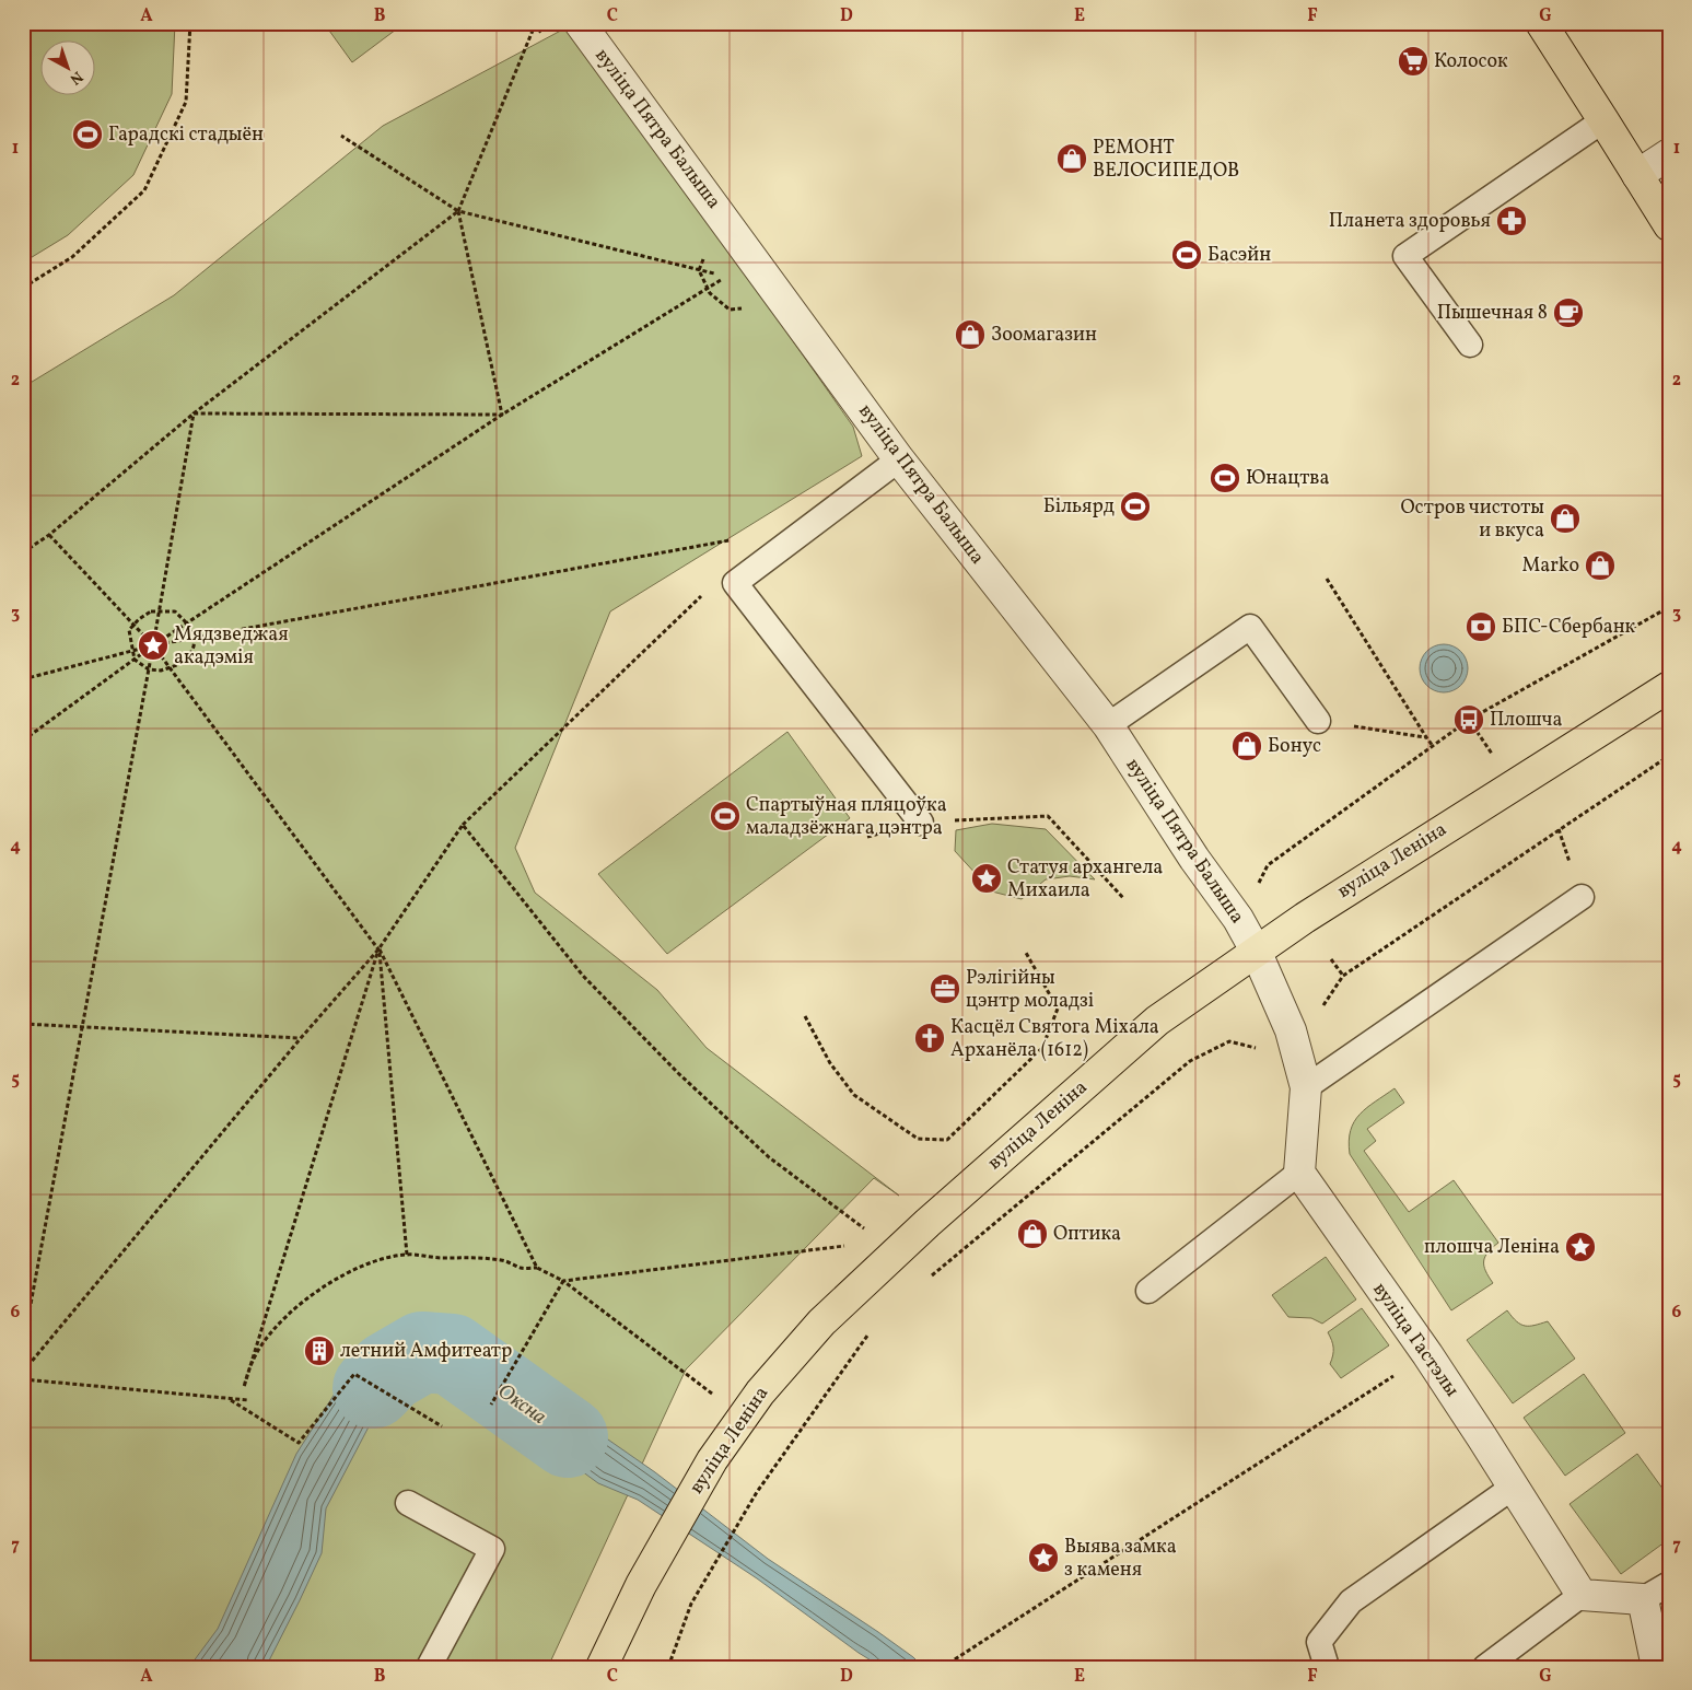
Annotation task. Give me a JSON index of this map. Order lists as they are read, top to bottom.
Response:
{
  "streets": {
    "main road": ["вуліца Леніна"],
    "street": ["вуліца Пятра Балыша", "вуліца Гастэлы"]
  },
  "crossings": [
    ["вуліца Пятра Балыша", "вуліца Леніна"]
  ],
  "water": ["Оксна"],
  "places": {
    "supermarket": ["Колосок"],
    "sports": [
      "Гарадскі стадыён",
      "Басэйн",
      "Юнацтва",
      "Більярд",
      "Спартыўная пляцоўка маладзёжнага цэнтра"
    ],
    "shop": [
      "РЕМОНТ ВЕЛОСИПЕДОВ",
      "Зоомагазин",
      "Остров чистоты и вкуса",
      "Marko",
      "Бонус",
      "Оптика"
    ],
    "pharmacy": ["Планета здоровья"],
    "cafe": ["Пышечная 8"],
    "bank": ["БПС-Сбербанк"],
    "place": [
      "Мядзведжая акадэмія",
      "Статуя архангела Михаила",
      "плошча Леніна",
      "Выява замка з каменя"
    ],
    "bus stop": ["Плошча"],
    "office": ["Рэлігійны цэнтр моладзі"],
    "church": ["Касцёл Святога Міхала Арханёла (1612)"],
    "building": ["летний Амфитеатр"]
  },
  "north": "bottom right",
  "grid": {
    "columns": [
      "A",
      "B",
      "C",
      "D",
      "E",
      "F",
      "G"
    ],
    "rows": [
      "1",
      "2",
      "3",
      "4",
      "5",
      "6",
      "7"
    ]
  }
}
